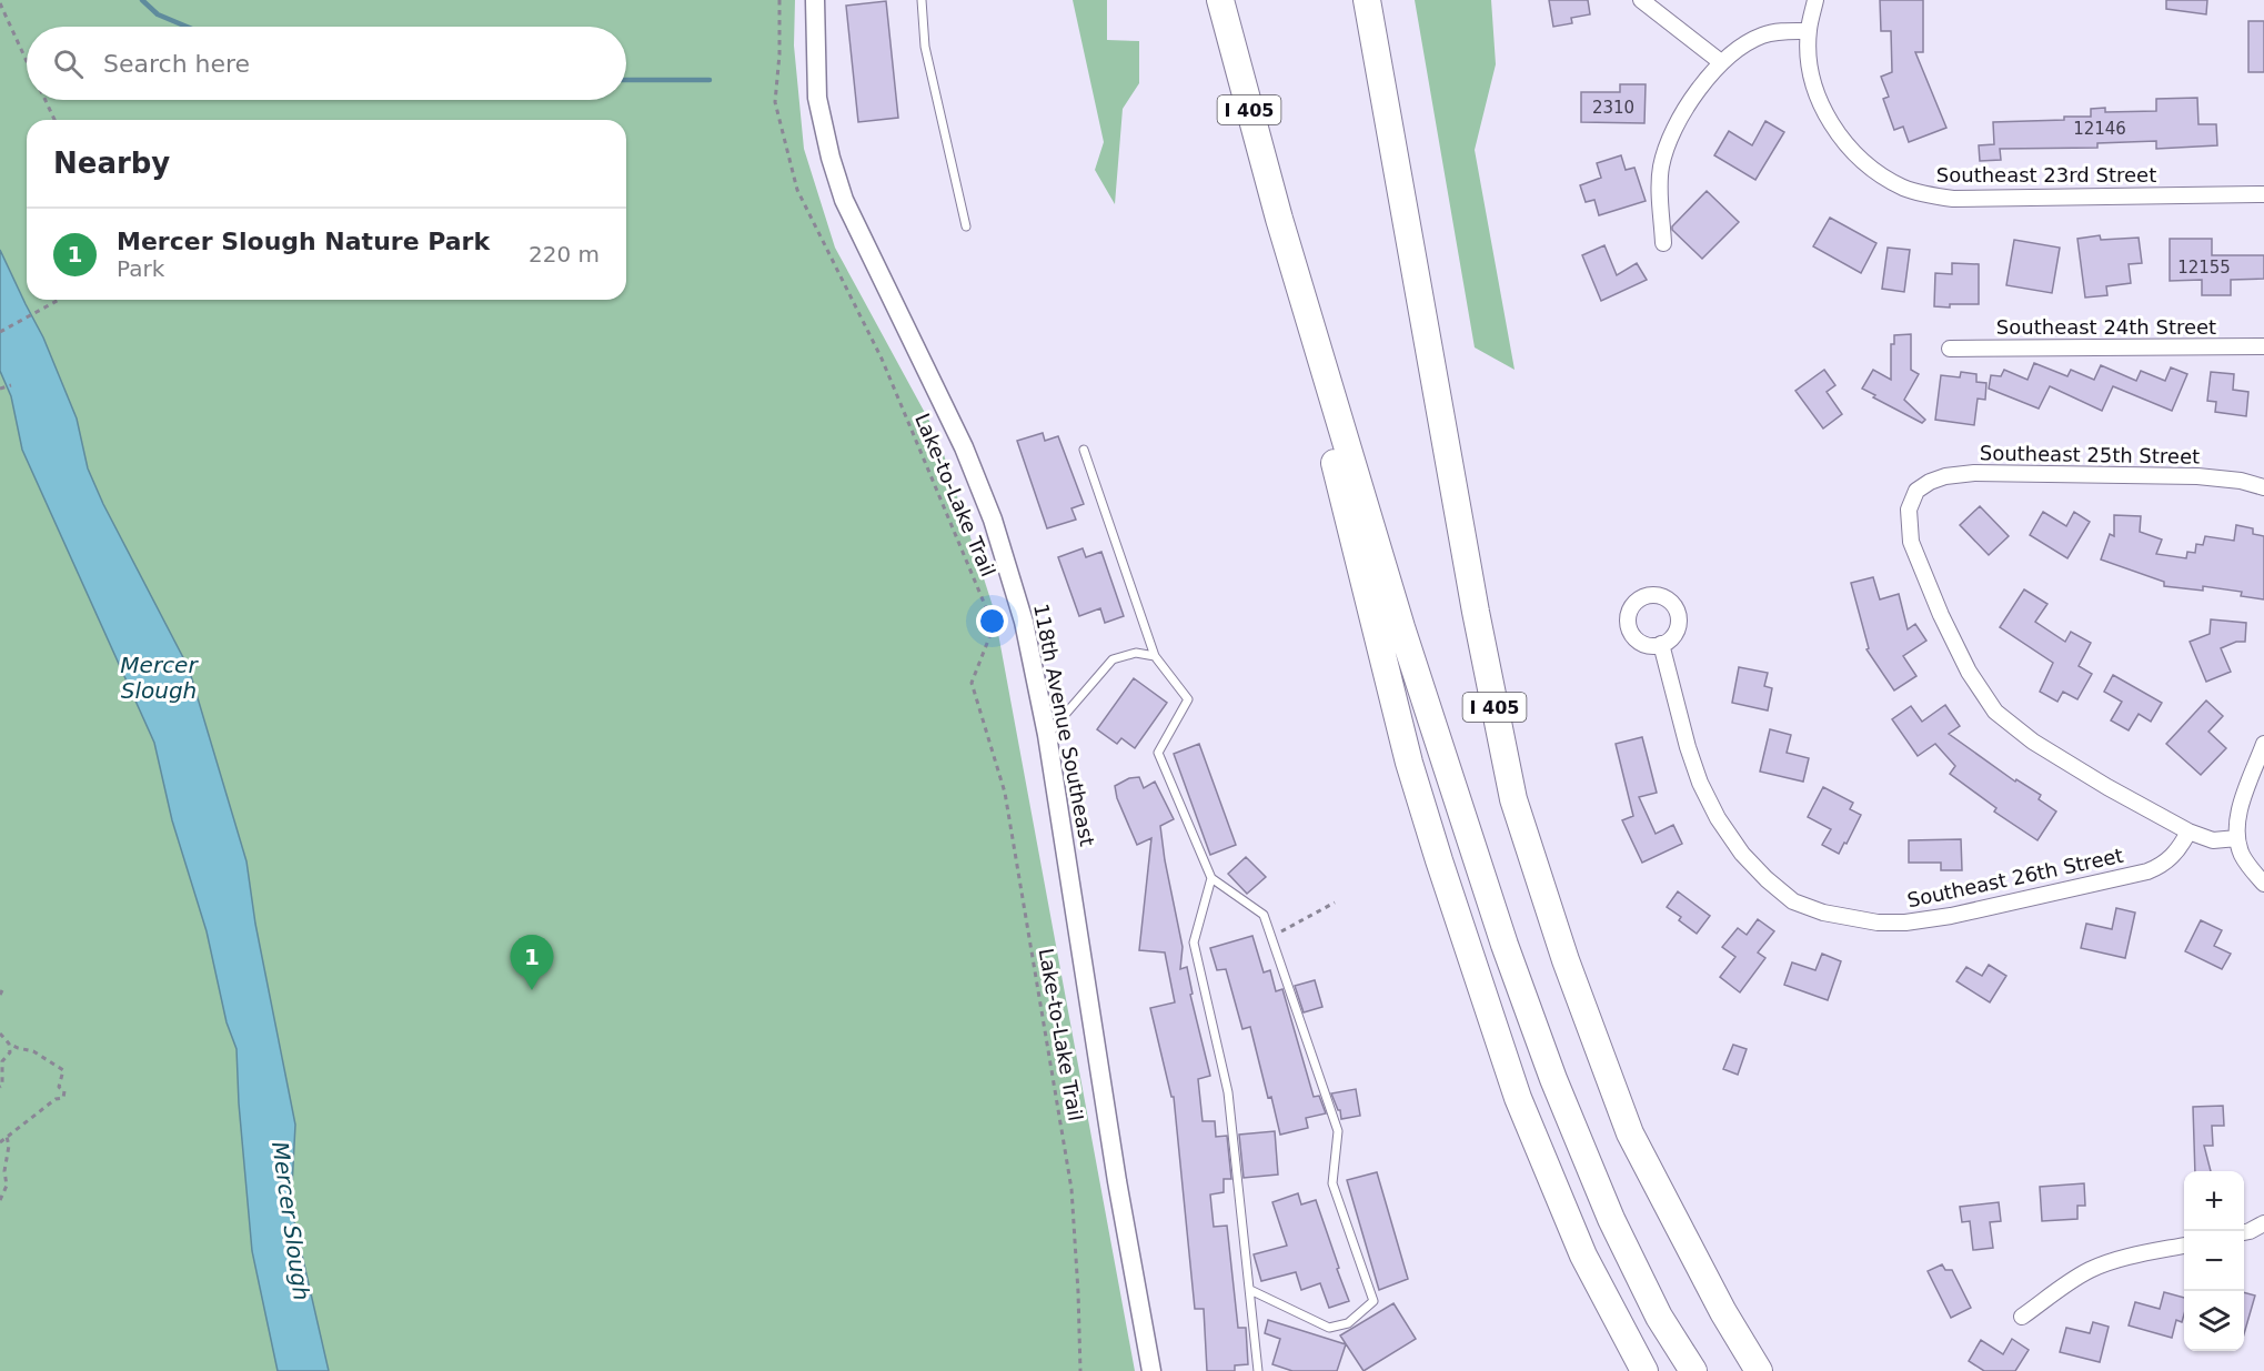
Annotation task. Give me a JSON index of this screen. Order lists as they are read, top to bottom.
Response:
{
  "streets": {
    "highway": ["I 405"],
    "street": [
      "Southeast 23rd Street",
      "Southeast 24th Street",
      "Southeast 25th Street",
      "118th Avenue Southeast",
      "Southeast 26th Street"
    ],
    "path": ["Lake-to-Lake Trail"]
  },
  "crossings": [
    ["Southeast 25th Street", "Southeast 26th Street"]
  ],
  "water": ["Mercer Slough"],
  "house_numbers": ["2310", "12146", "12155"],
  "page": {
    "search": "Search here",
    "heading": "Nearby",
    "list": [
      {
        "mark": "1",
        "name": "Mercer Slough Nature Park",
        "note": "Park",
        "value": "220 m"
      }
    ],
    "pins": "1",
    "map_buttons": ["+", "−"]
  }
}
